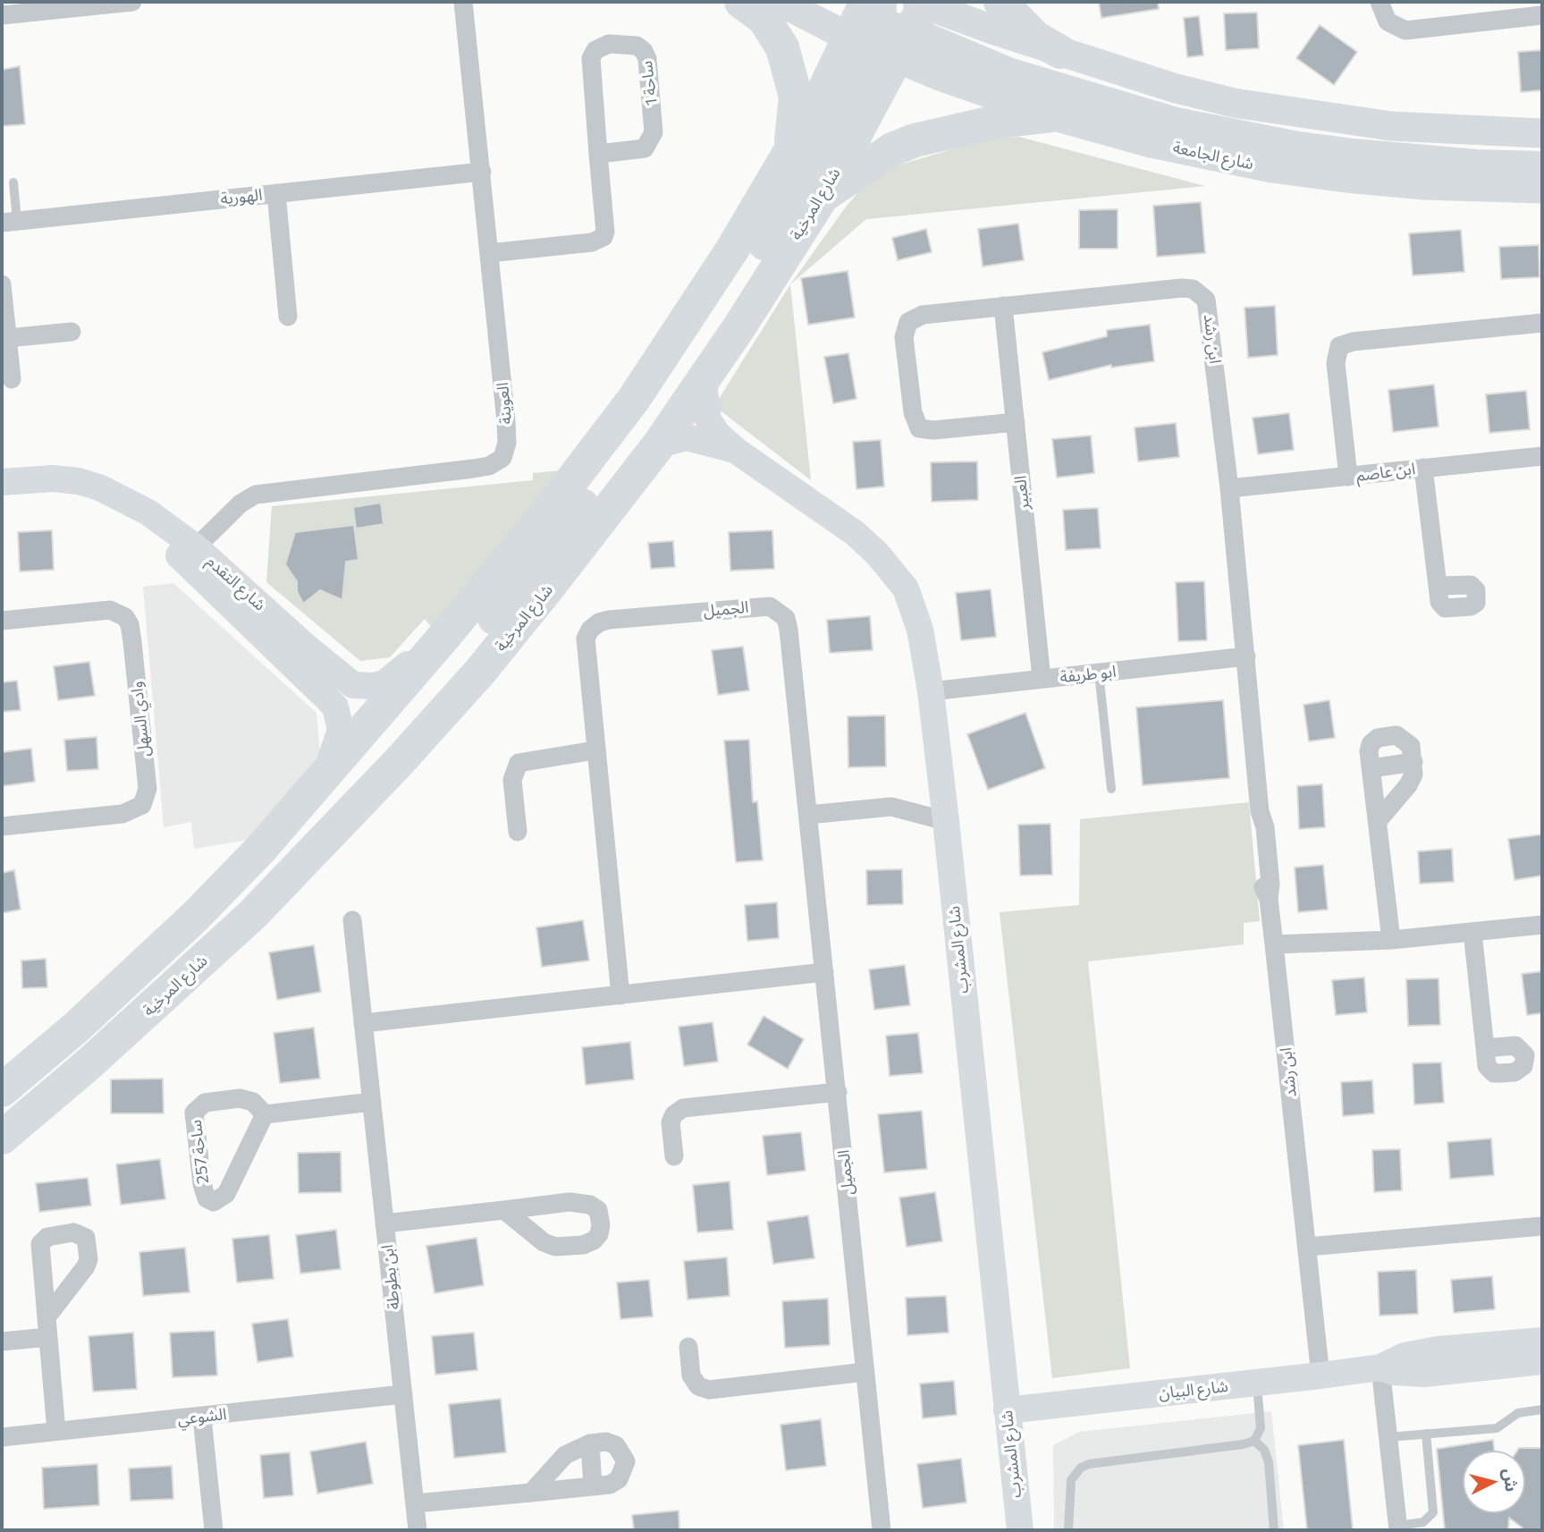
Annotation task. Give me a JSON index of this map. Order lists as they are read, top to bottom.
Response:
{
  "streets": {
    "highway": ["شارع المرخية"],
    "main road": ["شارع الجامعة"],
    "street": [
      "ساحة 1",
      "الهورية",
      "ابن رشد",
      "العوينة",
      "ابن عاصم",
      "العبير",
      "شارع التقدم",
      "الجميل",
      "ابو طريفة",
      "وادي السهل",
      "شارع المشرب",
      "ساحة 257",
      "ابن بطوطة",
      "شارع البيان",
      "الشوعي"
    ]
  },
  "crossings": [
    ["ساحة 1", "العوينة"],
    ["شارع الجامعة", "شارع المرخية"],
    ["الهورية", "العوينة"],
    ["شارع المرخية", "شارع المشرب"],
    ["ابن رشد", "ابن عاصم"],
    ["ابن رشد", "العبير"],
    ["ابن رشد", "ابو طريفة"],
    ["ابن رشد", "شارع البيان"],
    ["العوينة", "شارع التقدم"],
    ["العبير", "ابو طريفة"],
    ["ابو طريفة", "شارع المشرب"],
    ["شارع المشرب", "شارع البيان"],
    ["ابن بطوطة", "الشوعي"]
  ],
  "north": "right"
}
